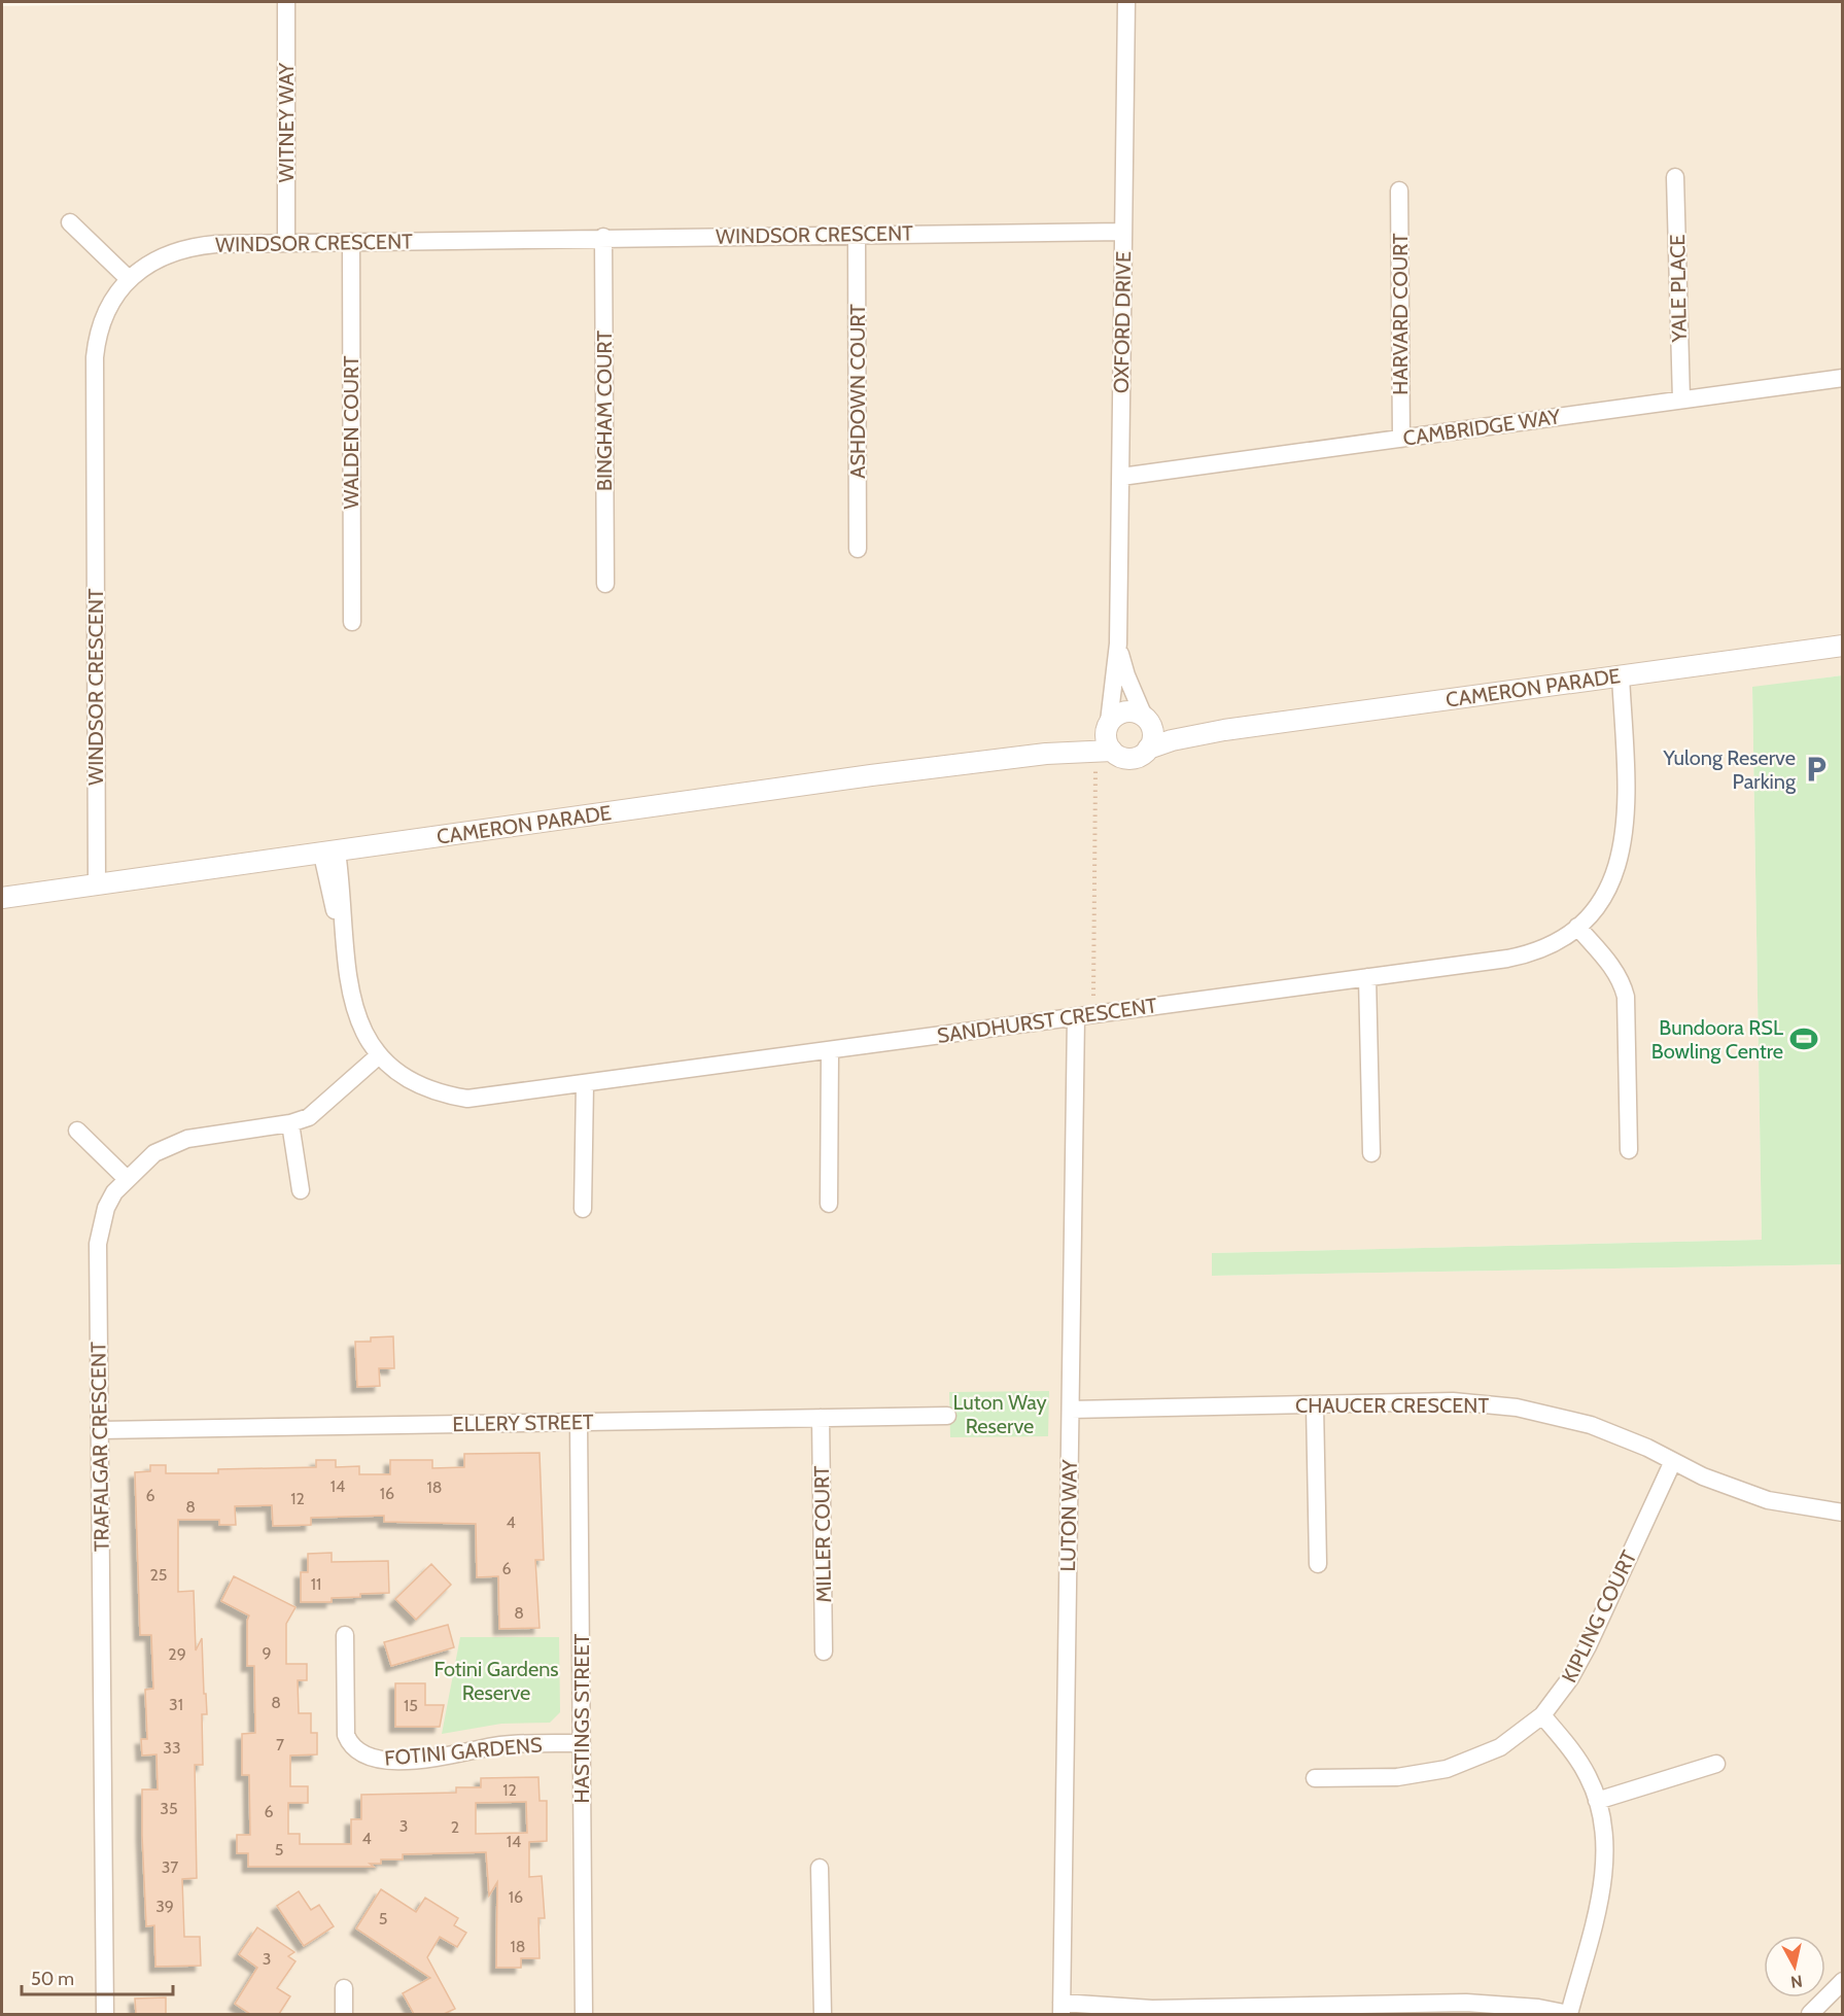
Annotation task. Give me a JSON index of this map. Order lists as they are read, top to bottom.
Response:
{
  "streets": {
    "street": [
      "WITNEY WAY",
      "WINDSOR CRESCENT",
      "YALE PLACE",
      "HARVARD COURT",
      "OXFORD DRIVE",
      "ASHDOWN COURT",
      "BINGHAM COURT",
      "CAMBRIDGE WAY",
      "WALDEN COURT",
      "CAMERON PARADE",
      "SANDHURST CRESCENT",
      "CHAUCER CRESCENT",
      "ELLERY STREET",
      "TRAFALGAR CRESCENT",
      "LUTON WAY",
      "MILLER COURT",
      "KIPLING COURT",
      "HASTINGS STREET",
      "FOTINI GARDENS"
    ]
  },
  "crossings": [
    ["WITNEY WAY", "WINDSOR CRESCENT"],
    ["WINDSOR CRESCENT", "OXFORD DRIVE"],
    ["WINDSOR CRESCENT", "ASHDOWN COURT"],
    ["WINDSOR CRESCENT", "BINGHAM COURT"],
    ["WINDSOR CRESCENT", "WALDEN COURT"],
    ["WINDSOR CRESCENT", "CAMERON PARADE"],
    ["YALE PLACE", "CAMBRIDGE WAY"],
    ["HARVARD COURT", "CAMBRIDGE WAY"],
    ["OXFORD DRIVE", "CAMBRIDGE WAY"],
    ["OXFORD DRIVE", "CAMERON PARADE"],
    ["CAMERON PARADE", "SANDHURST CRESCENT"],
    ["SANDHURST CRESCENT", "TRAFALGAR CRESCENT"],
    ["SANDHURST CRESCENT", "LUTON WAY"],
    ["CHAUCER CRESCENT", "LUTON WAY"],
    ["CHAUCER CRESCENT", "KIPLING COURT"],
    ["ELLERY STREET", "TRAFALGAR CRESCENT"],
    ["ELLERY STREET", "MILLER COURT"],
    ["ELLERY STREET", "HASTINGS STREET"],
    ["HASTINGS STREET", "FOTINI GARDENS"]
  ],
  "parks": ["Luton Way Reserve", "Fotini Gardens Reserve"],
  "places": {
    "parking": ["Yulong Reserve Parking"],
    "sports": ["Bundoora RSL Bowling Centre"]
  },
  "house_numbers": [
    "14",
    "18",
    "16",
    "6",
    "12",
    "8",
    "4",
    "6",
    "25",
    "11",
    "8",
    "9",
    "29",
    "8",
    "31",
    "15",
    "7",
    "33",
    "12",
    "35",
    "6",
    "3",
    "2",
    "4",
    "14",
    "5",
    "37",
    "16",
    "39",
    "5",
    "18",
    "3"
  ],
  "scale_bar": "50 m",
  "north": "bottom"
}
